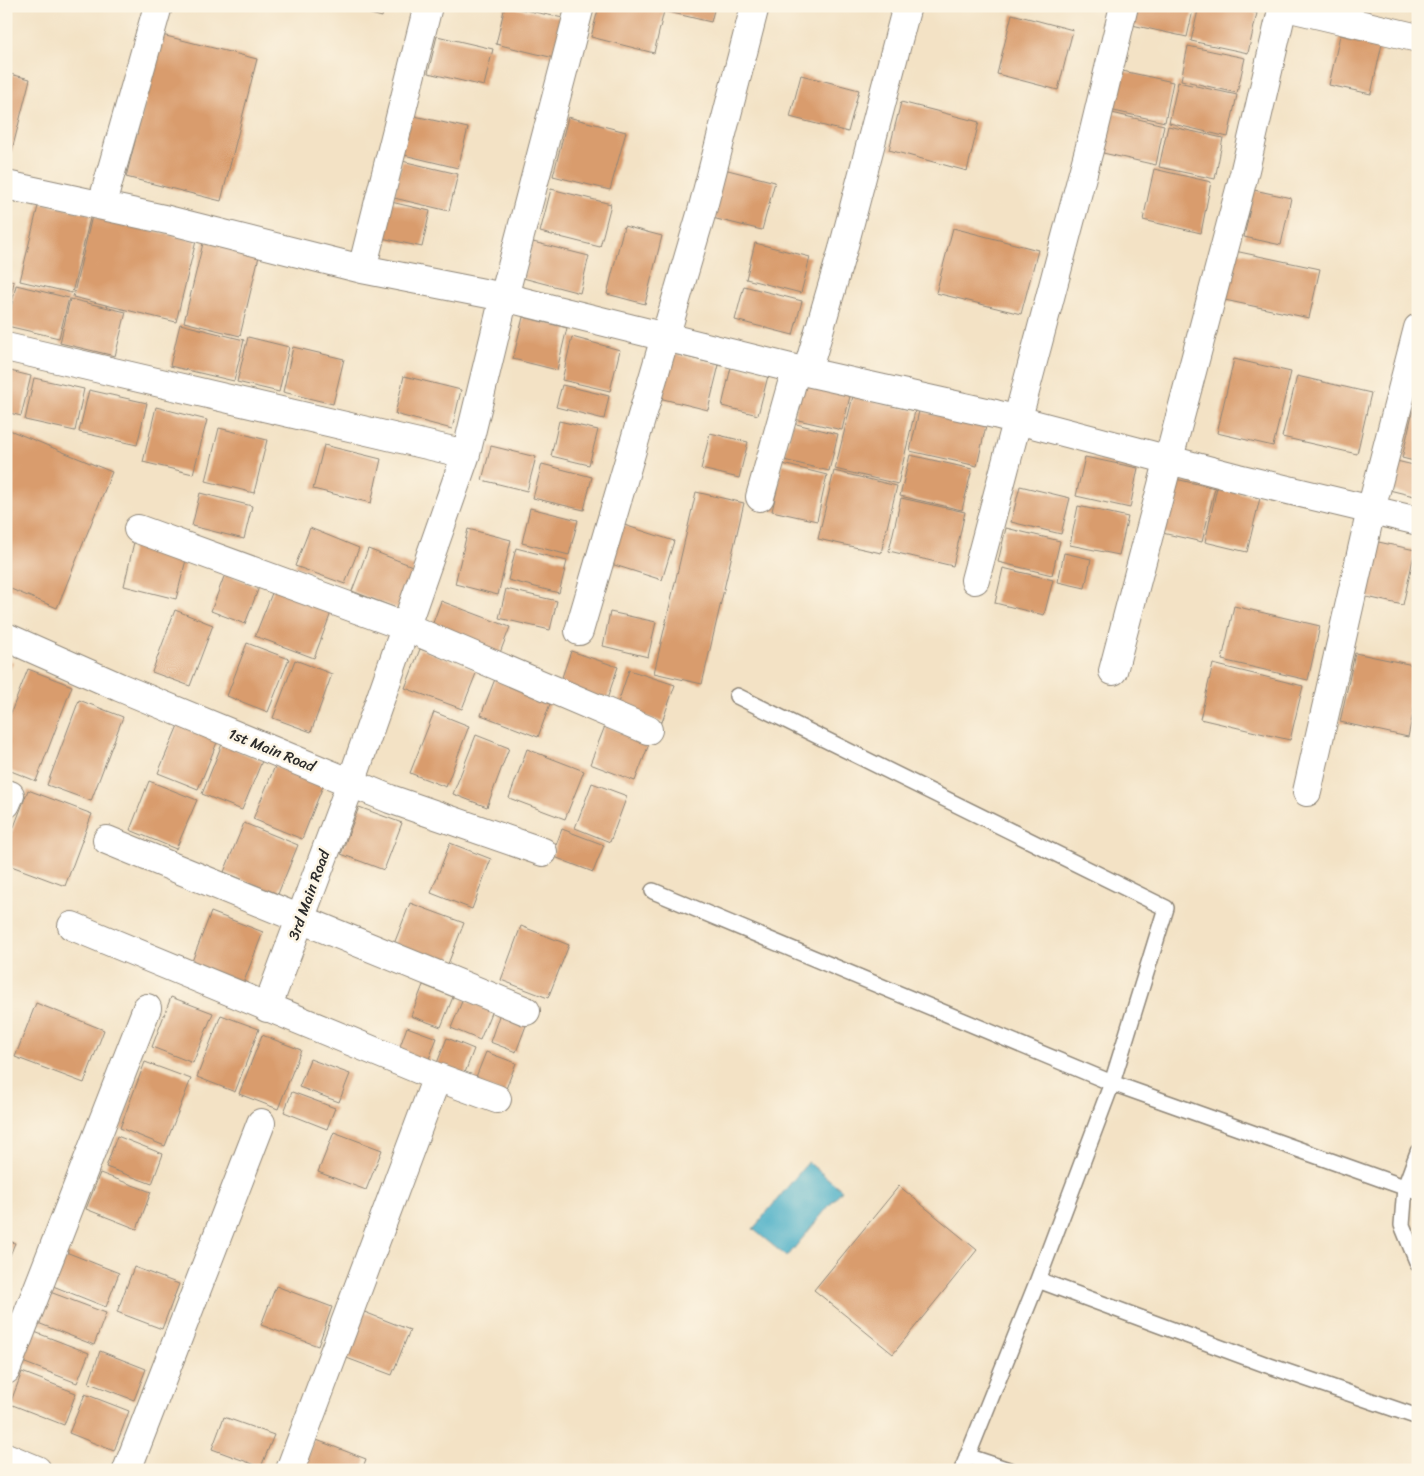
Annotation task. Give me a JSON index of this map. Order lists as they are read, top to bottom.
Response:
{
  "streets": {
    "street": ["1st Main Road", "3rd Main Road"]
  },
  "crossings": [
    ["1st Main Road", "3rd Main Road"]
  ]
}
